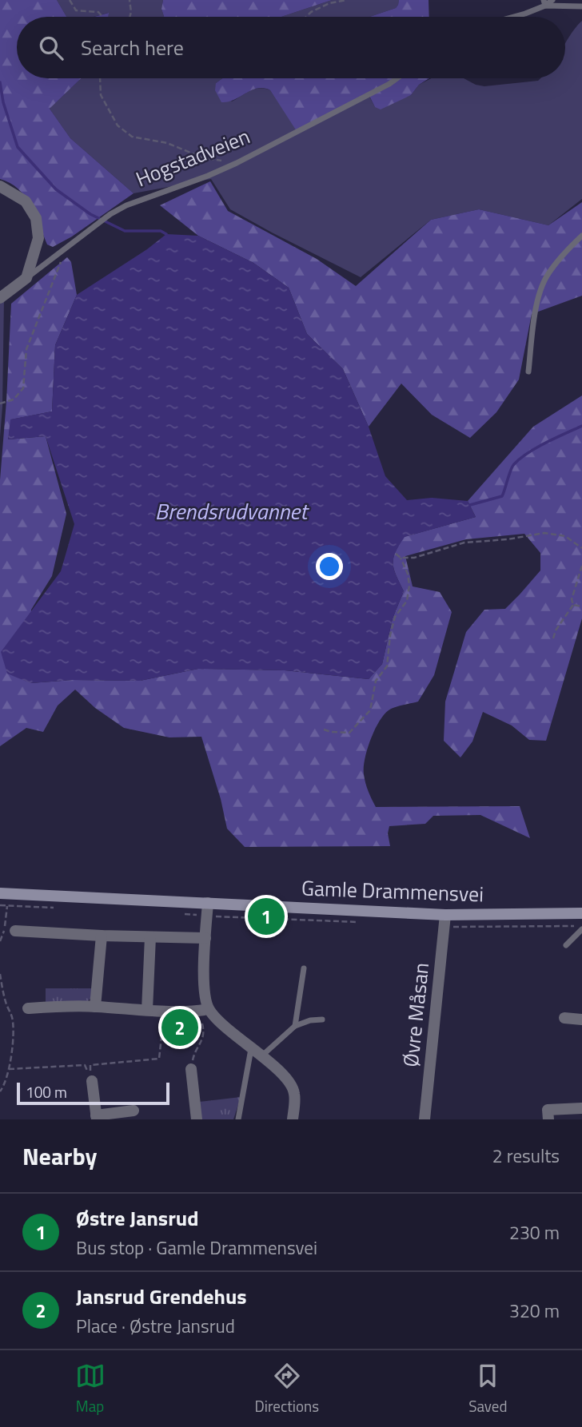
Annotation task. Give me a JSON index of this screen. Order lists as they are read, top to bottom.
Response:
{
  "streets": {
    "main road": ["Gamle Drammensvei"],
    "street": ["Hogstadveien", "Øvre Måsan"]
  },
  "crossings": [
    ["Gamle Drammensvei", "Øvre Måsan"]
  ],
  "water": ["Brendsrudvannet"],
  "scale_bar": "100 m",
  "page": {
    "search": "Search here",
    "pins": ["1", "2"],
    "scale": "100 m",
    "heading": ["Nearby", "2 results"],
    "list": [
      {
        "mark": "1",
        "name": "Østre Jansrud",
        "note": "Bus stop · Gamle Drammensvei",
        "value": "230 m"
      },
      {
        "mark": "2",
        "name": "Jansrud Grendehus",
        "note": "Place · Østre Jansrud",
        "value": "320 m"
      }
    ],
    "nav": ["Map", "Directions", "Saved"]
  }
}
